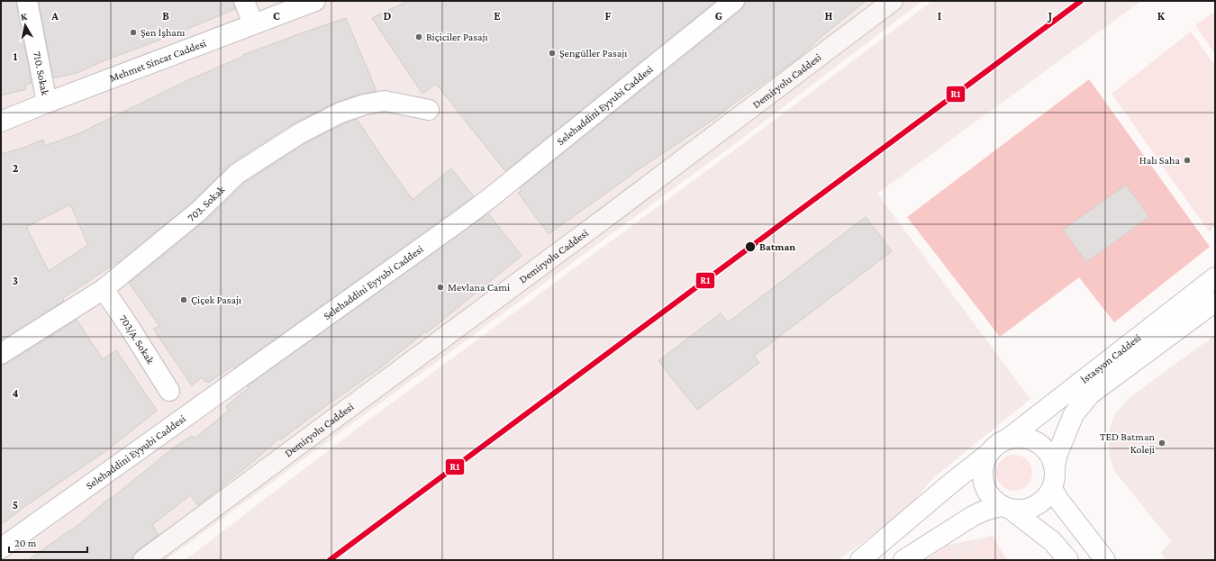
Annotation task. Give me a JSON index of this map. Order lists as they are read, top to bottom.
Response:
{
  "streets": {
    "main road": ["Demiryolu Caddesi"],
    "street": [
      "Mehmet Sincar Caddesi",
      "710. Sokak",
      "Selehaddini Eyyubi Caddesi",
      "703. Sokak",
      "703/A. Sokak",
      "İstasyon Caddesi"
    ]
  },
  "crossings": [
    ["Mehmet Sincar Caddesi", "710. Sokak"],
    ["703. Sokak", "703/A. Sokak"]
  ],
  "places": [
    "Şen İşhanı",
    "Biçiciler Pasajı",
    "Şengüller Pasajı",
    "Halı Saha",
    "Batman",
    "Mevlana Cami",
    "Çiçek Pasajı",
    "TED Batman Koleji"
  ],
  "lines": ["transit line R1"],
  "scale_bar": "20 m",
  "north": "top",
  "grid": {
    "columns": [
      "A",
      "B",
      "C",
      "D",
      "E",
      "F",
      "G",
      "H",
      "I",
      "J",
      "K"
    ],
    "rows": [
      "1",
      "2",
      "3",
      "4",
      "5"
    ]
  }
}
